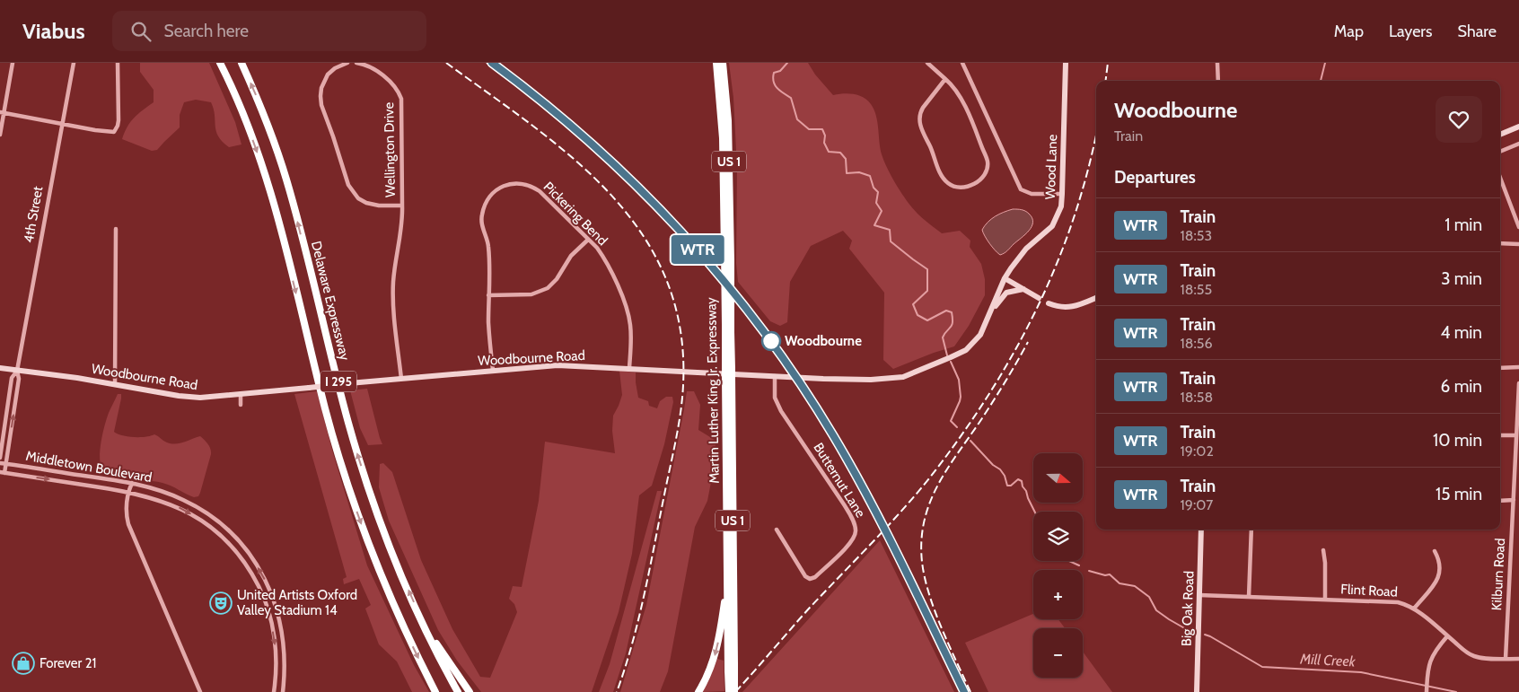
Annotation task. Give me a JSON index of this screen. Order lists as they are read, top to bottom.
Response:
{
  "streets": {
    "highway": [
      "US 1",
      "Delaware Expressway",
      "I 295",
      "Martin Luther King Jr. Expressway"
    ],
    "main road": ["Wood Lane", "Woodbourne Road", "Big Oak Road"],
    "street": [
      "Wellington Drive",
      "Pickering Bend",
      "4th Street",
      "Middletown Boulevard",
      "Butternut Lane",
      "Kilburn Road",
      "Flint Road"
    ]
  },
  "crossings": [
    ["Wellington Drive", "Woodbourne Road"],
    ["Wood Lane", "Woodbourne Road"],
    ["Pickering Bend", "Woodbourne Road"],
    ["4th Street", "Woodbourne Road"],
    ["4th Street", "Middletown Boulevard"],
    ["Woodbourne Road", "Butternut Lane"],
    ["Kilburn Road", "Flint Road"],
    ["Flint Road", "Big Oak Road"]
  ],
  "water": ["Mill Creek"],
  "places": {
    "other": ["Woodbourne"],
    "theatre": ["United Artists Oxford Valley Stadium 14"],
    "shop": ["Forever 21"]
  },
  "north": "right",
  "page": {
    "header": "Viabus",
    "search": "Search here",
    "nav": ["Map", "Layers", "Share"],
    "on_map": "WTR",
    "heading": [
      ["Woodbourne", "Train"],
      "Departures"
    ],
    "list": [
      {
        "mark": "WTR",
        "name": "Train",
        "note": "18:53",
        "value": "1 min"
      },
      {
        "mark": "WTR",
        "name": "Train",
        "note": "18:55",
        "value": "3 min"
      },
      {
        "mark": "WTR",
        "name": "Train",
        "note": "18:56",
        "value": "4 min"
      },
      {
        "mark": "WTR",
        "name": "Train",
        "note": "18:58",
        "value": "6 min"
      },
      {
        "mark": "WTR",
        "name": "Train",
        "note": "19:02",
        "value": "10 min"
      },
      {
        "mark": "WTR",
        "name": "Train",
        "note": "19:07",
        "value": "15 min"
      }
    ],
    "map_buttons": ["+", "−"]
  }
}
